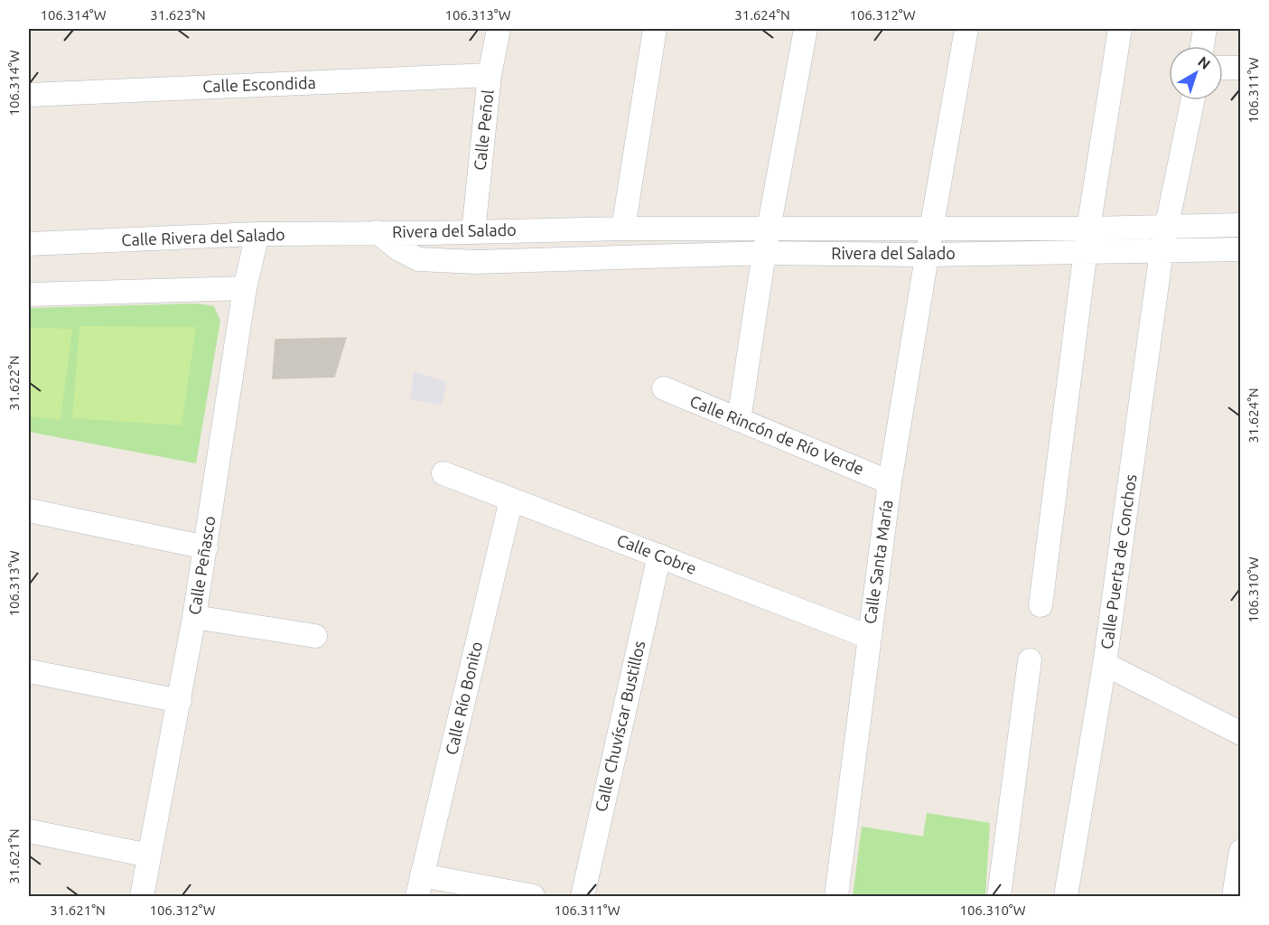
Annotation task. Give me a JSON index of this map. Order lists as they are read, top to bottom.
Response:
{
  "streets": {
    "street": [
      "Calle Escondida",
      "Calle Peñol",
      "Rivera del Salado",
      "Calle Rivera del Salado",
      "Calle Rincón de Río Verde",
      "Calle Cobre",
      "Calle Santa María",
      "Calle Puerta de Conchos",
      "Calle Peñasco",
      "Calle Río Bonito",
      "Calle Chuvíscar Bustillos"
    ]
  },
  "crossings": [
    ["Calle Escondida", "Calle Peñol"],
    ["Calle Peñol", "Rivera del Salado"],
    ["Rivera del Salado", "Calle Rivera del Salado"],
    ["Rivera del Salado", "Calle Santa María"],
    ["Rivera del Salado", "Calle Puerta de Conchos"],
    ["Calle Rivera del Salado", "Calle Peñasco"],
    ["Calle Rincón de Río Verde", "Calle Santa María"],
    ["Calle Cobre", "Calle Santa María"],
    ["Calle Cobre", "Calle Río Bonito"],
    ["Calle Cobre", "Calle Chuvíscar Bustillos"]
  ],
  "north": "top right",
  "coordinates": [
    "106.314°W",
    "31.623°N",
    "106.313°W",
    "31.624°N",
    "106.312°W",
    "106.311°W",
    "31.622°N",
    "106.310°W",
    "31.621°N"
  ]
}
